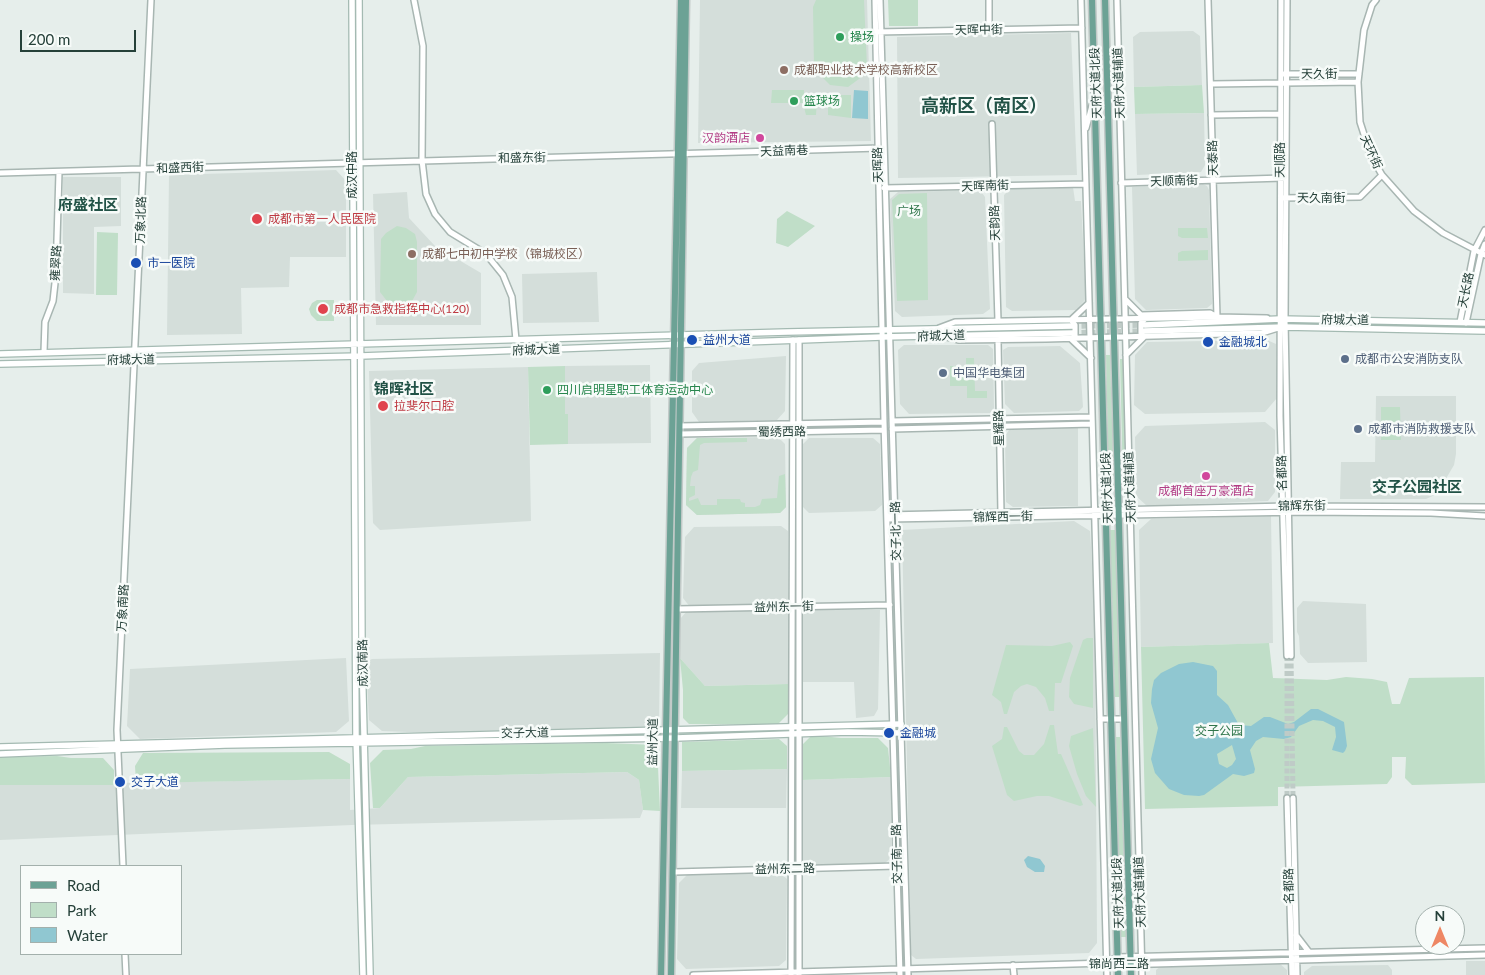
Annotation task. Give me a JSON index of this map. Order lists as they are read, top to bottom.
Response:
{
  "streets": {
    "main road": [
      "天府大道北段",
      "成汉中路",
      "府城大道",
      "成汉南路",
      "交子大道",
      "益州大道"
    ],
    "street": [
      "天晖中街",
      "天久街",
      "天府大道辅道",
      "天益南巷",
      "天环街",
      "和盛东街",
      "天泰路",
      "天顺路",
      "天晖路",
      "和盛西街",
      "天顺南街",
      "天晖南街",
      "天久南街",
      "万象北路",
      "天韵路",
      "雍翠路",
      "天长路",
      "星耀路",
      "蜀绣西路",
      "名都路",
      "锦辉东街",
      "锦辉西一街",
      "交子北一路",
      "益州东一街",
      "万象南路",
      "交子南一路",
      "益州东二路",
      "锦尚西二路"
    ]
  },
  "crossings": [
    ["天晖中街", "天晖路"],
    ["天久街", "天环街"],
    ["天久街", "天泰路"],
    ["天久街", "天顺路"],
    ["天府大道北段", "锦辉东街"],
    ["天府大道北段", "锦辉西一街"],
    ["天府大道北段", "锦尚西二路"],
    ["天府大道辅道", "天顺南街"],
    ["天府大道辅道", "锦辉东街"],
    ["天府大道辅道", "锦尚西二路"],
    ["天益南巷", "和盛东街"],
    ["天益南巷", "天晖路"],
    ["天益南巷", "益州大道"],
    ["天环街", "天久南街"],
    ["天环街", "天长路"],
    ["和盛东街", "和盛西街"],
    ["和盛东街", "成汉中路"],
    ["和盛东街", "益州大道"],
    ["天泰路", "天顺南街"],
    ["天顺路", "天顺南街"],
    ["天顺路", "天久南街"],
    ["天顺路", "府城大道"],
    ["天顺路", "名都路"],
    ["天晖路", "天晖南街"],
    ["天晖路", "府城大道"],
    ["天晖路", "交子北一路"],
    ["和盛西街", "成汉中路"],
    ["和盛西街", "万象北路"],
    ["和盛西街", "雍翠路"],
    ["成汉中路", "府城大道"],
    ["成汉中路", "成汉南路"],
    ["天晖南街", "天韵路"],
    ["万象北路", "府城大道"],
    ["万象北路", "万象南路"],
    ["雍翠路", "府城大道"],
    ["天长路", "府城大道"],
    ["府城大道", "名都路"],
    ["府城大道", "交子北一路"],
    ["府城大道", "万象南路"],
    ["府城大道", "成汉南路"],
    ["府城大道", "益州大道"],
    ["星耀路", "锦辉西一街"],
    ["蜀绣西路", "交子北一路"],
    ["蜀绣西路", "益州大道"],
    ["名都路", "锦辉东街"],
    ["名都路", "锦尚西二路"],
    ["锦辉东街", "锦辉西一街"],
    ["锦辉西一街", "交子北一路"],
    ["交子北一路", "益州东一街"],
    ["交子北一路", "交子大道"],
    ["交子北一路", "交子南一路"],
    ["益州东一街", "益州大道"],
    ["万象南路", "交子大道"],
    ["成汉南路", "交子大道"],
    ["交子大道", "益州大道"],
    ["交子大道", "交子南一路"],
    ["益州大道", "益州东二路"],
    ["交子南一路", "益州东二路"],
    ["交子南一路", "锦尚西二路"]
  ],
  "districts": [
    "高新区（南区）",
    "府盛社区",
    "锦晖社区",
    "交子公园社区"
  ],
  "parks": ["广场", "交子公园"],
  "places": [
    "操场",
    "成都职业技术学校高新校区",
    "篮球场",
    "汉韵酒店",
    "成都市第一人民医院",
    "成都七中初中学校（锦城校区）",
    "市一医院",
    "成都市急救指挥中心(120)",
    "益州大道",
    "金融城北",
    "成都市公安消防支队",
    "中国华电集团",
    "四川启明星职工体育运动中心",
    "拉斐尔口腔",
    "成都市消防救援支队",
    "成都首座万豪酒店",
    "金融城",
    "交子大道"
  ],
  "legend": ["Road", "Park", "Water"],
  "scale_bar": "200 m",
  "north": "top"
}
